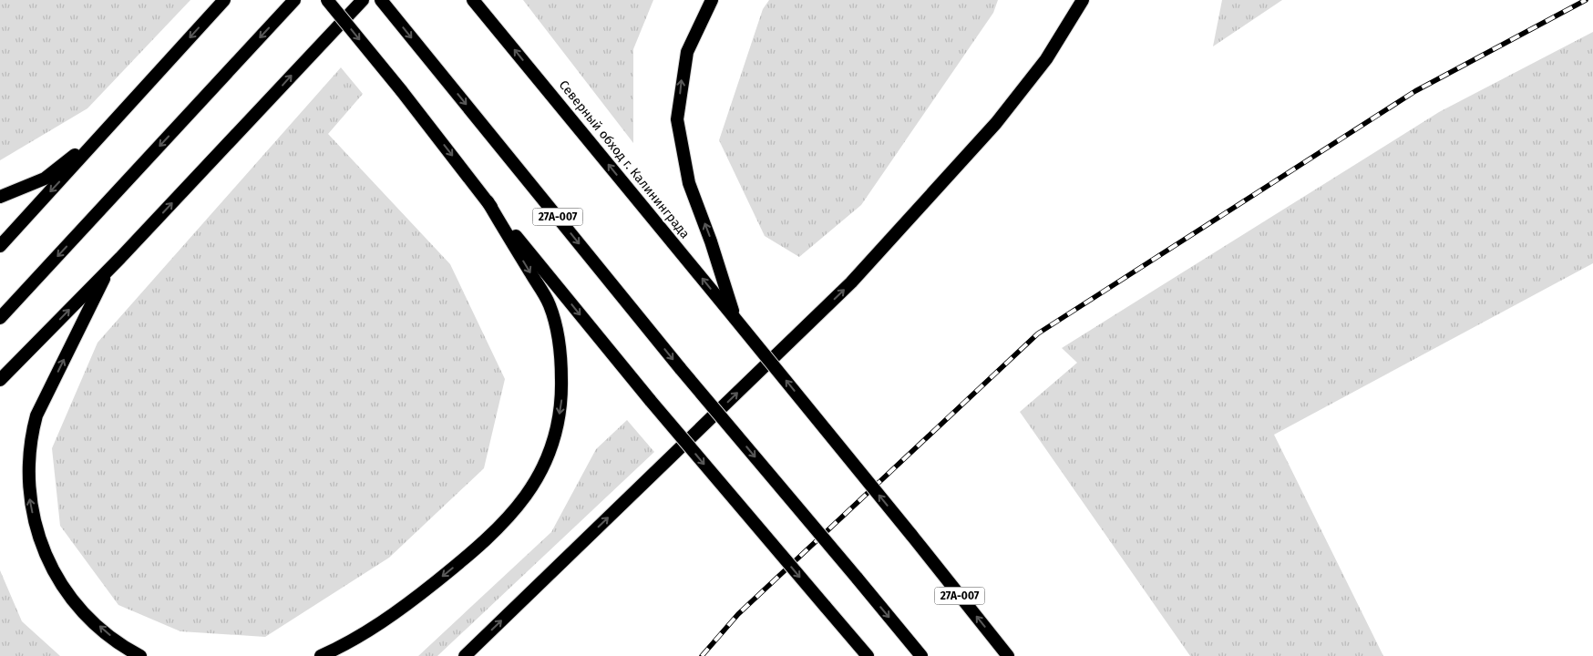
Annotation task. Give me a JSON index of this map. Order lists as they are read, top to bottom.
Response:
{
  "streets": {
    "highway": ["Северный обход г. Калининграда", "27А-007"]
  },
  "crossings": [
    ["Северный обход г. Калининграда", "27А-007"]
  ]
}
